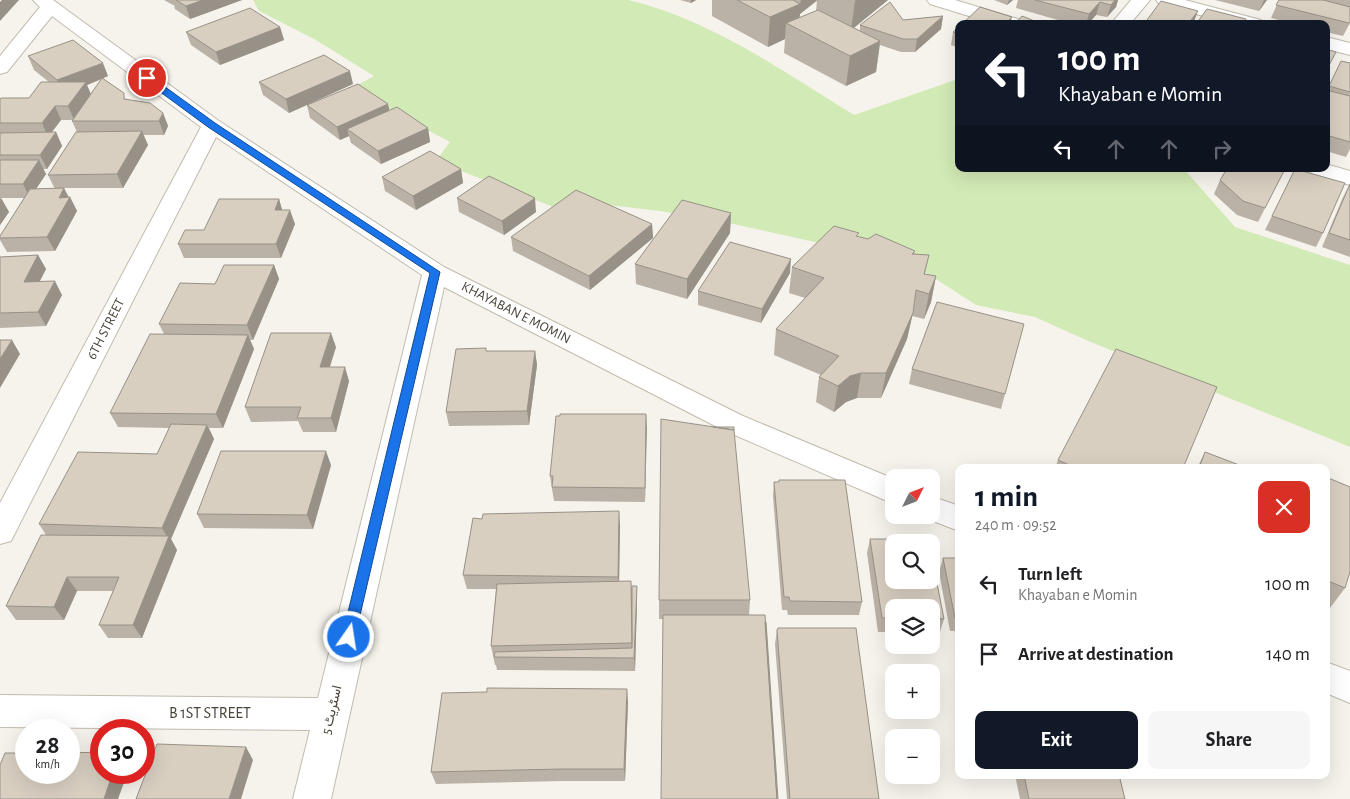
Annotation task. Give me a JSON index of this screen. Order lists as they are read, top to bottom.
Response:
{
  "streets": {
    "street": [
      "KHAYABAN E MOMIN",
      "6TH STREET",
      "اسٹریٹ 5",
      "B 1ST STREET"
    ]
  },
  "crossings": [
    ["KHAYABAN E MOMIN", "6TH STREET"],
    ["KHAYABAN E MOMIN", "اسٹریٹ 5"],
    ["اسٹریٹ 5", "B 1ST STREET"]
  ],
  "north": "top right",
  "page": {
    "turn": ["100 m", "Khayaban e Momin"],
    "heading": ["1 min", "240 m · 09:52"],
    "map_buttons": ["+", "−"],
    "list": [
      {
        "name": "Turn left",
        "note": "Khayaban e Momin",
        "value": "100 m"
      },
      {
        "name": "Arrive at destination",
        "value": "140 m"
      }
    ],
    "buttons": ["Exit", "Share"],
    "speed": "28 km/h",
    "limit": "30"
  }
}
